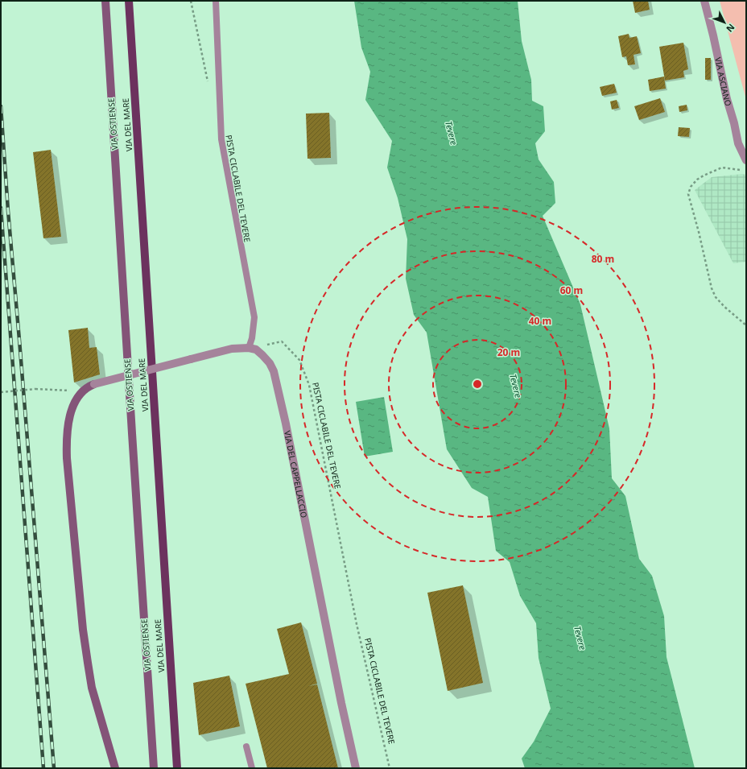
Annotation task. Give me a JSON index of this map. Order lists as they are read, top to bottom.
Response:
{
  "streets": {
    "main road": ["VIA OSTIENSE", "VIA DEL MARE"],
    "street": ["VIA ASCIANO", "VIA DEL CAPPELLACCIO"],
    "lane": ["PISTA CICLABILE DEL TEVERE"]
  },
  "crossings": [
    ["PISTA CICLABILE DEL TEVERE", "VIA DEL CAPPELLACCIO"]
  ],
  "water": ["Tevere"],
  "north": "bottom right",
  "rings": [
    "80 m",
    "60 m",
    "40 m",
    "20 m"
  ]
}
